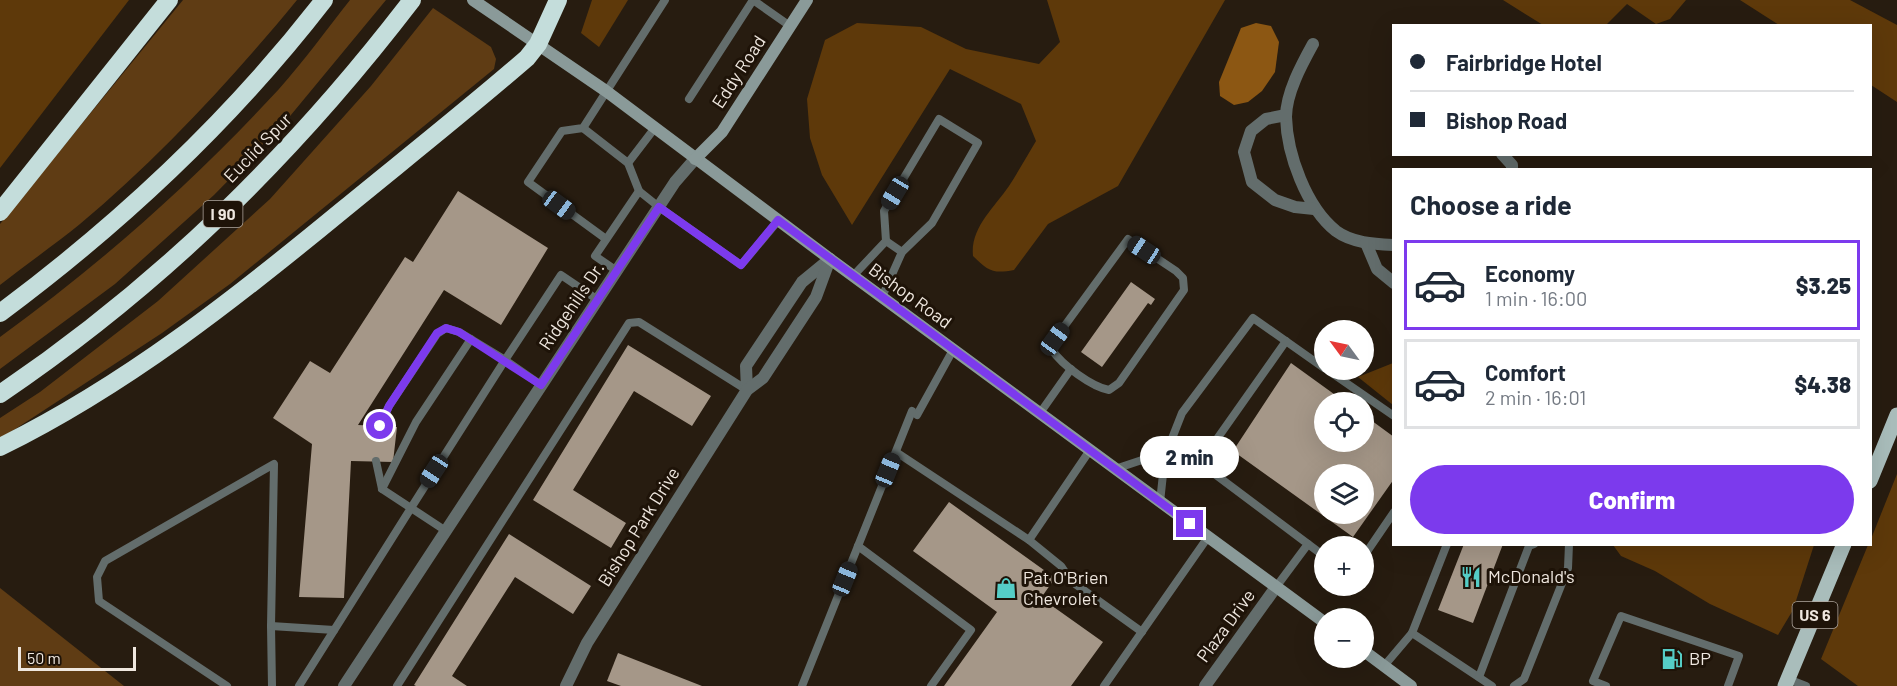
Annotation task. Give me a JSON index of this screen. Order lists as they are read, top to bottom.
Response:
{
  "streets": {
    "highway": ["Euclid Spur", "I 90"],
    "main road": ["Eddy Road", "Bishop Road", "US 6"],
    "street": ["Ridgehills Dr.", "Bishop Park Drive", "Plaza Drive"]
  },
  "crossings": [
    ["Eddy Road", "Bishop Road"],
    ["Eddy Road", "Ridgehills Dr."],
    ["Bishop Road", "Ridgehills Dr."],
    ["Bishop Road", "Bishop Park Drive"],
    ["Bishop Road", "Plaza Drive"]
  ],
  "places": {
    "restaurant": ["McDonald's"],
    "shop": ["Pat O'Brien Chevrolet"],
    "fuel station": ["BP"]
  },
  "scale_bar": "50 m",
  "north": "top left",
  "page": {
    "banner": ["Fairbridge Hotel", "Bishop Road"],
    "heading": "Choose a ride",
    "list": [
      {
        "name": "Economy",
        "note": "1 min · 16:00",
        "value": "$3.25"
      },
      {
        "name": "Comfort",
        "note": "2 min · 16:01",
        "value": "$4.38"
      }
    ],
    "map_buttons": ["+", "−"],
    "bubble": "2 min",
    "buttons": "Confirm",
    "scale": "50 m"
  }
}
